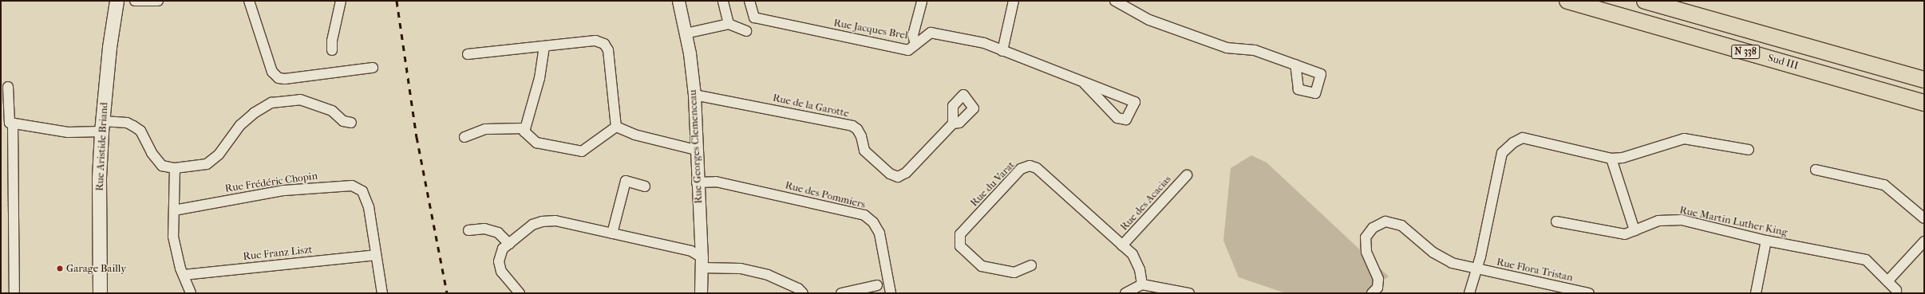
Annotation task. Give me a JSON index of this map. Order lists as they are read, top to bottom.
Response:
{
  "streets": {
    "highway": ["N 338", "Sud III"],
    "main road": ["Rue Aristide Briand"],
    "street": [
      "Rue Jacques Brel",
      "Rue de la Garotte",
      "Rue Georges Clemenceau",
      "Rue Frédéric Chopin",
      "Rue du Varat",
      "Rue des Pommiers",
      "Rue des Acacias",
      "Rue Martin Luther King",
      "Rue Franz Liszt",
      "Rue Flora Tristan"
    ]
  },
  "crossings": [
    ["Rue de la Garotte", "Rue Georges Clemenceau"],
    ["Rue Georges Clemenceau", "Rue des Pommiers"],
    ["Rue Frédéric Chopin", "Rue Franz Liszt"],
    ["Rue du Varat", "Rue des Acacias"]
  ],
  "places": ["Garage Bailly"]
}
